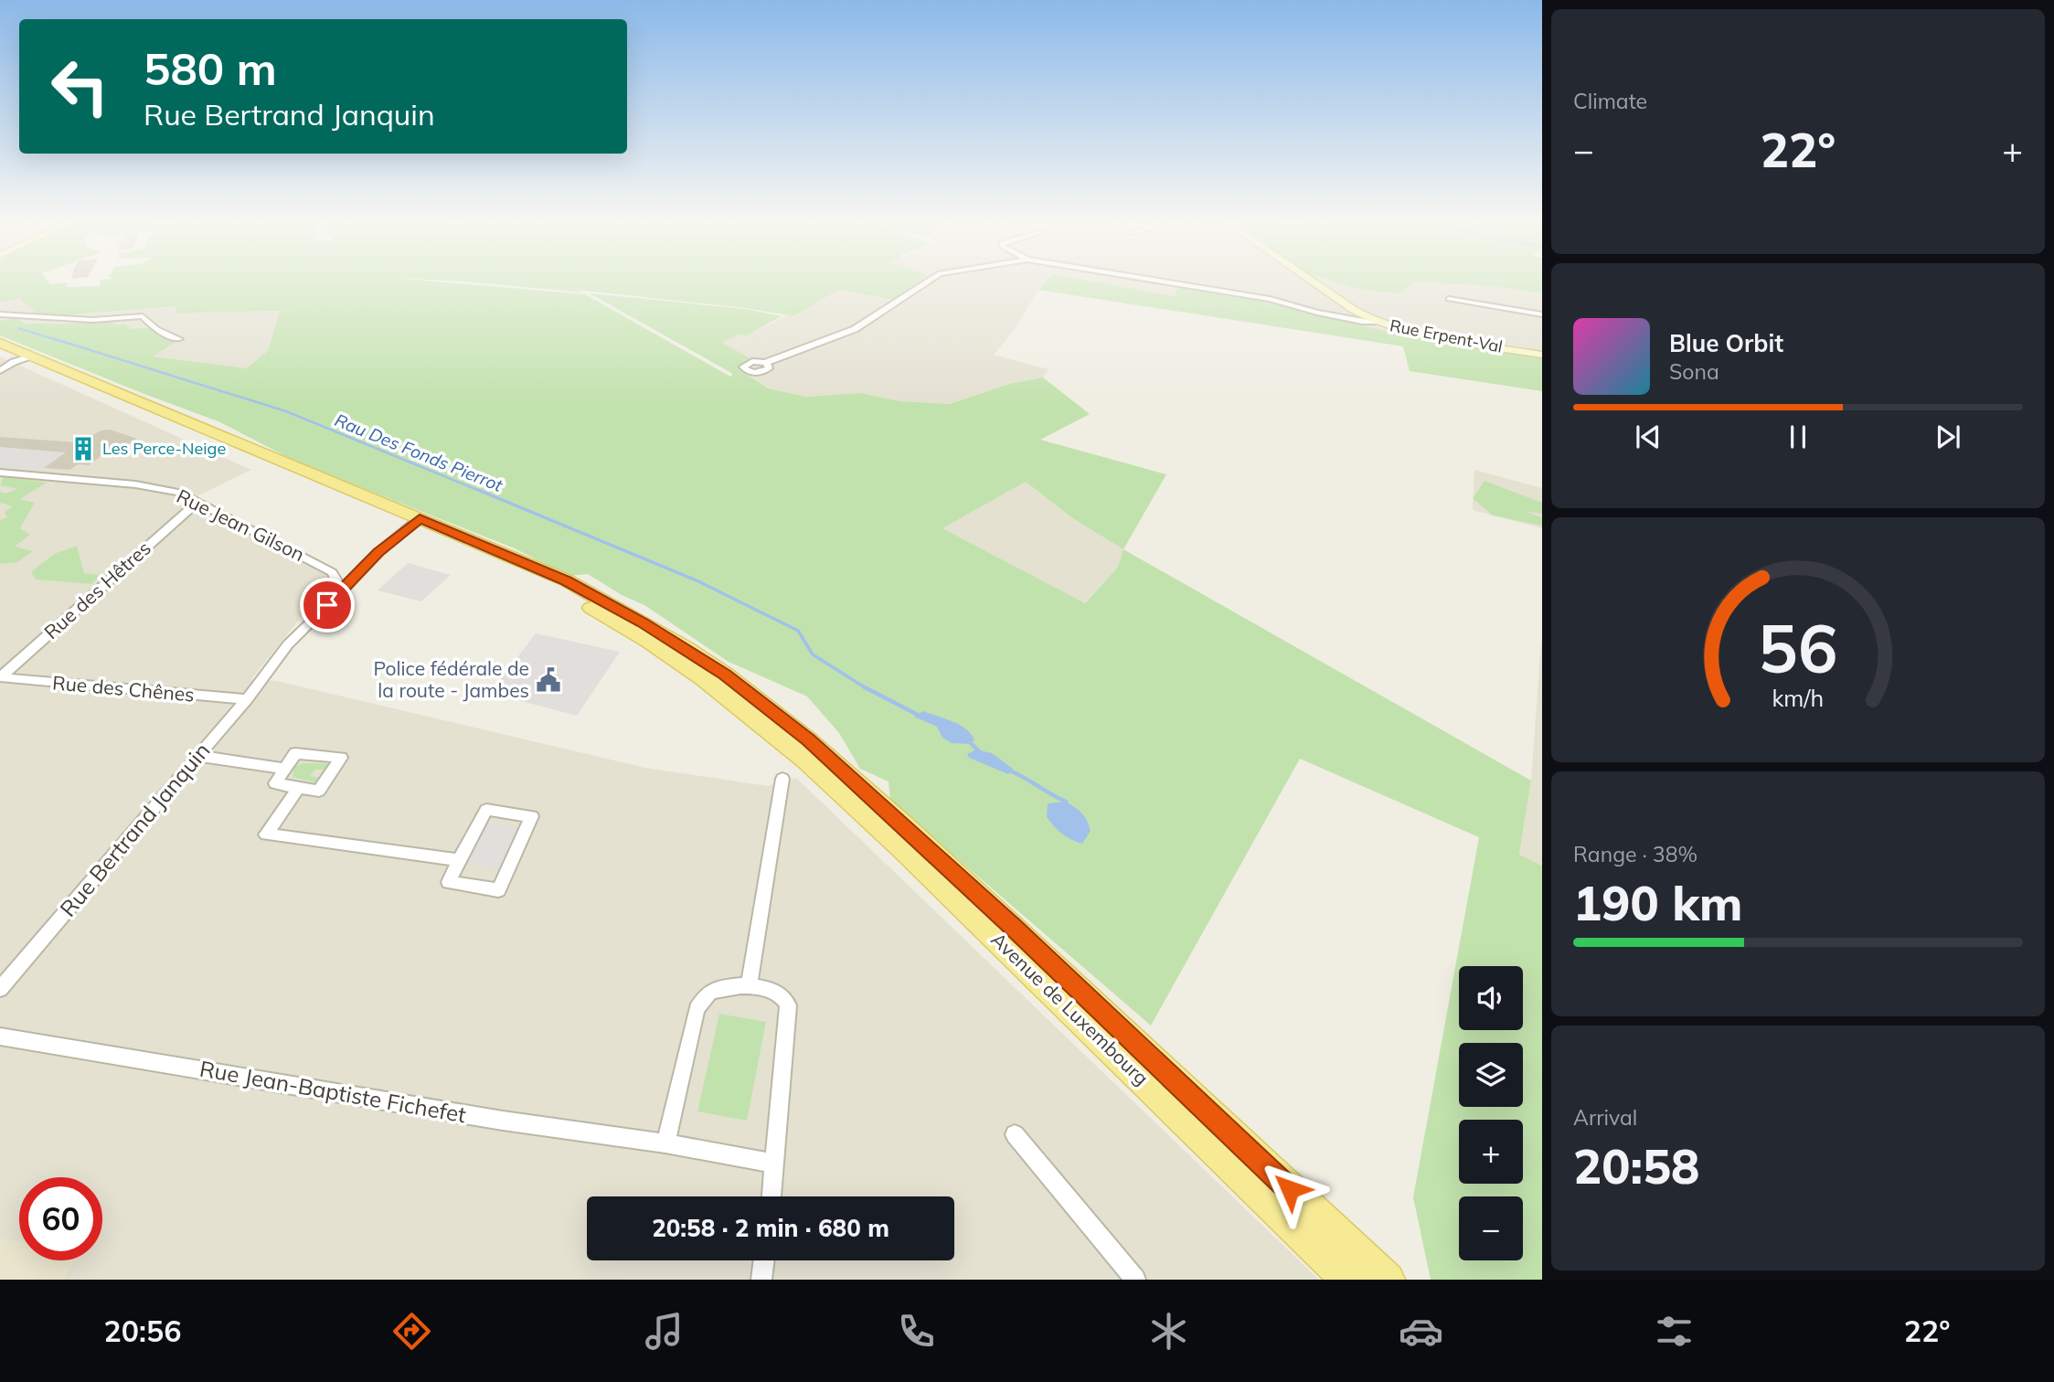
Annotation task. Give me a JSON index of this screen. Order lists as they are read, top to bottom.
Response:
{
  "streets": {
    "main road": ["Avenue de Luxembourg"],
    "street": [
      "Rue Erpent-Val",
      "Rue Jean Gilson",
      "Rue des Hêtres",
      "Rue des Chênes",
      "Rue Bertrand Janquin",
      "Rue Jean-Baptiste Fichefet"
    ]
  },
  "crossings": [
    ["Rue Jean Gilson", "Rue des Hêtres"],
    ["Rue Jean Gilson", "Rue Bertrand Janquin"],
    ["Rue des Hêtres", "Rue des Chênes"],
    ["Rue des Chênes", "Rue Bertrand Janquin"],
    ["Rue Bertrand Janquin", "Avenue de Luxembourg"]
  ],
  "water": ["Rau Des Fonds Pierrot"],
  "places": {
    "building": ["Les Perce-Neige"],
    "public building": ["Police fédérale de la route - Jambes"]
  },
  "page": {
    "tile": [
      "Climate",
      ["Range · 38%", "190 km"],
      ["Arrival", "20:58"]
    ],
    "turn": ["580 m", "Rue Bertrand Janquin"],
    "heat": ["−", "22°", "+"],
    "song": ["Blue Orbit", "Sona"],
    "map_buttons": ["+", "−"],
    "limit": "60",
    "trip": "20:58 · 2 min · 680 m",
    "tabs": ["20:56", "22°"],
    "gauge": ["56", "km/h"]
  }
}
